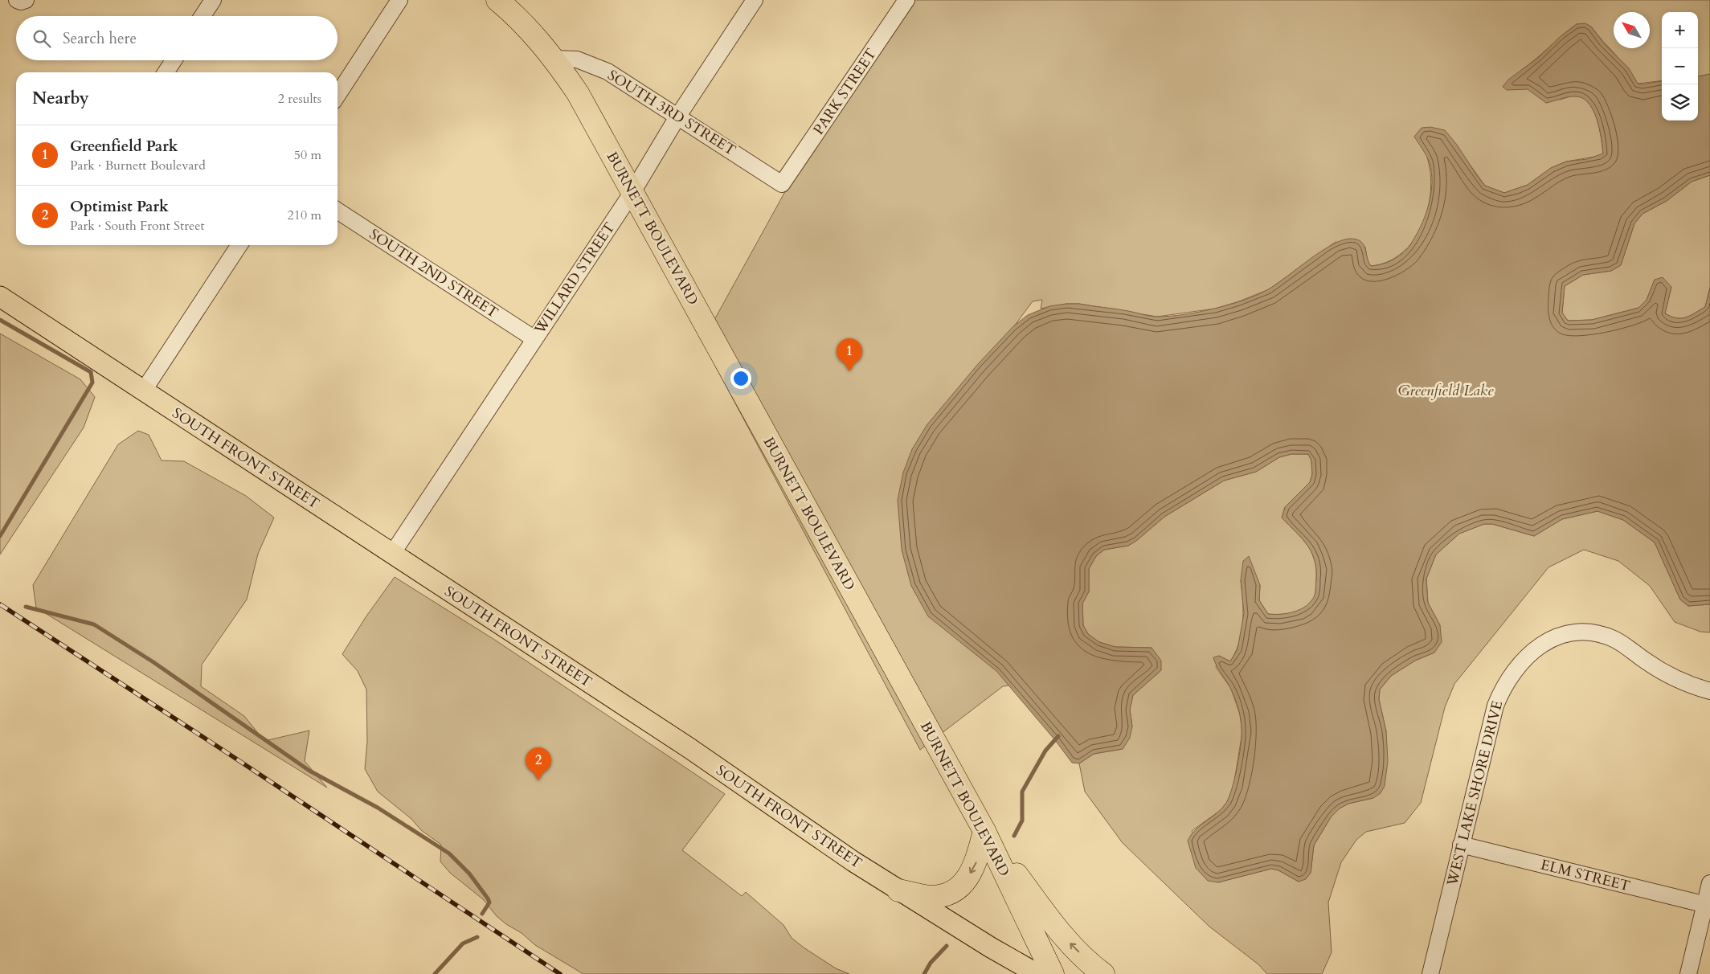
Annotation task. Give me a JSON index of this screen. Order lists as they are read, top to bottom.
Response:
{
  "streets": {
    "highway": ["BURNETT BOULEVARD"],
    "main road": ["SOUTH FRONT STREET"],
    "street": [
      "PARK STREET",
      "SOUTH 3RD STREET",
      "SOUTH 2ND STREET",
      "WILLARD STREET",
      "WEST LAKE SHORE DRIVE",
      "ELM STREET"
    ]
  },
  "crossings": [
    ["PARK STREET", "SOUTH 3RD STREET"],
    ["SOUTH 3RD STREET", "BURNETT BOULEVARD"],
    ["SOUTH 3RD STREET", "WILLARD STREET"],
    ["BURNETT BOULEVARD", "WILLARD STREET"],
    ["SOUTH 2ND STREET", "WILLARD STREET"],
    ["WILLARD STREET", "SOUTH FRONT STREET"],
    ["WEST LAKE SHORE DRIVE", "ELM STREET"]
  ],
  "water": ["Greenfield Lake"],
  "north": "top left",
  "page": {
    "map_buttons": ["+", "−"],
    "search": "Search here",
    "heading": ["Nearby", "2 results"],
    "list": [
      {
        "mark": "1",
        "name": "Greenfield Park",
        "note": "Park · Burnett Boulevard",
        "value": "50 m"
      },
      {
        "mark": "2",
        "name": "Optimist Park",
        "note": "Park · South Front Street",
        "value": "210 m"
      }
    ],
    "pins": ["1", "2"]
  }
}
